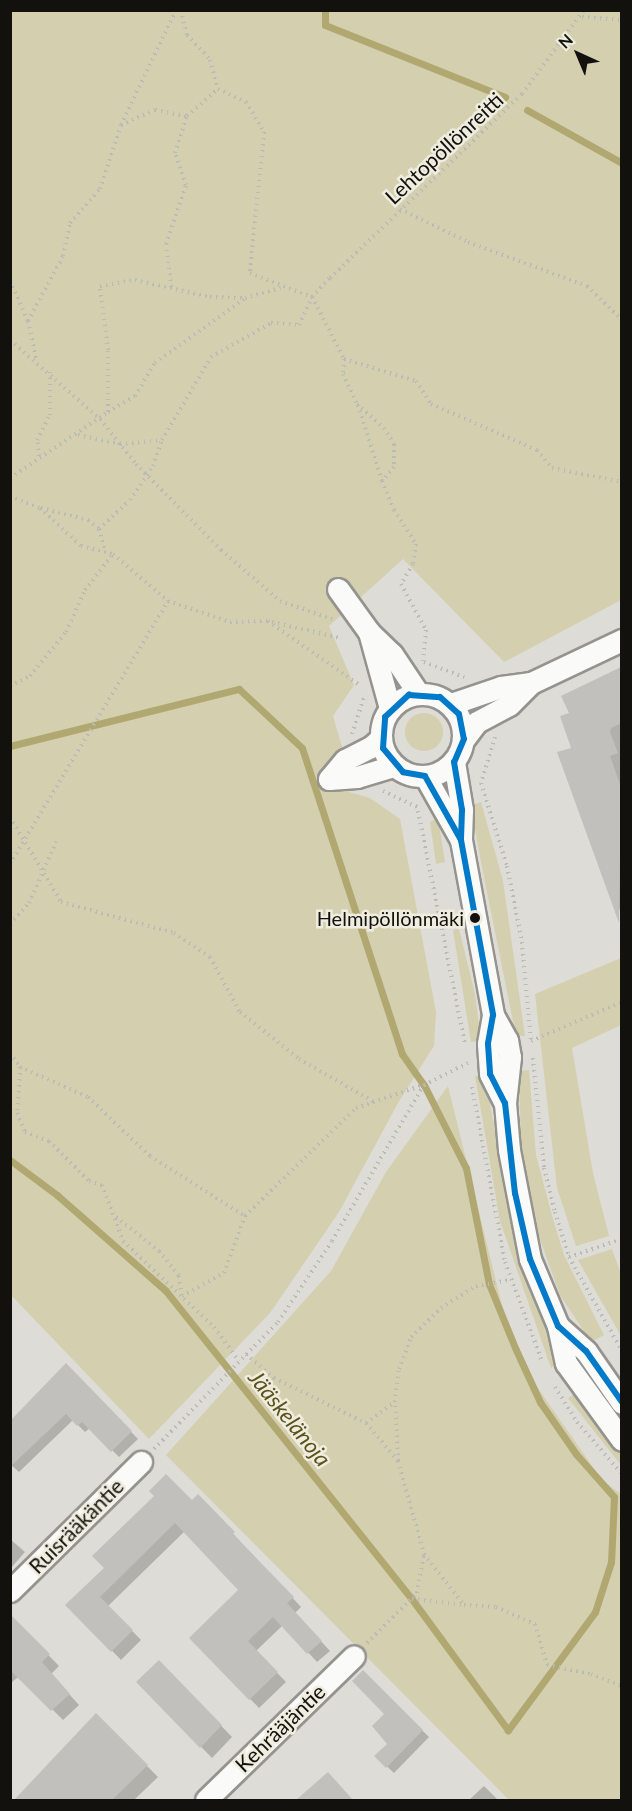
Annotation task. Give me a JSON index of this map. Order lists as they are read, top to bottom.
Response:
{
  "streets": {
    "street": ["Ruisrääkäntie", "Kehrääjäntie"],
    "path": ["Lehtopöllönreitti"]
  },
  "water": ["Jääskelänoja"],
  "places": ["Helmipöllönmäki"],
  "north": "top left"
}
